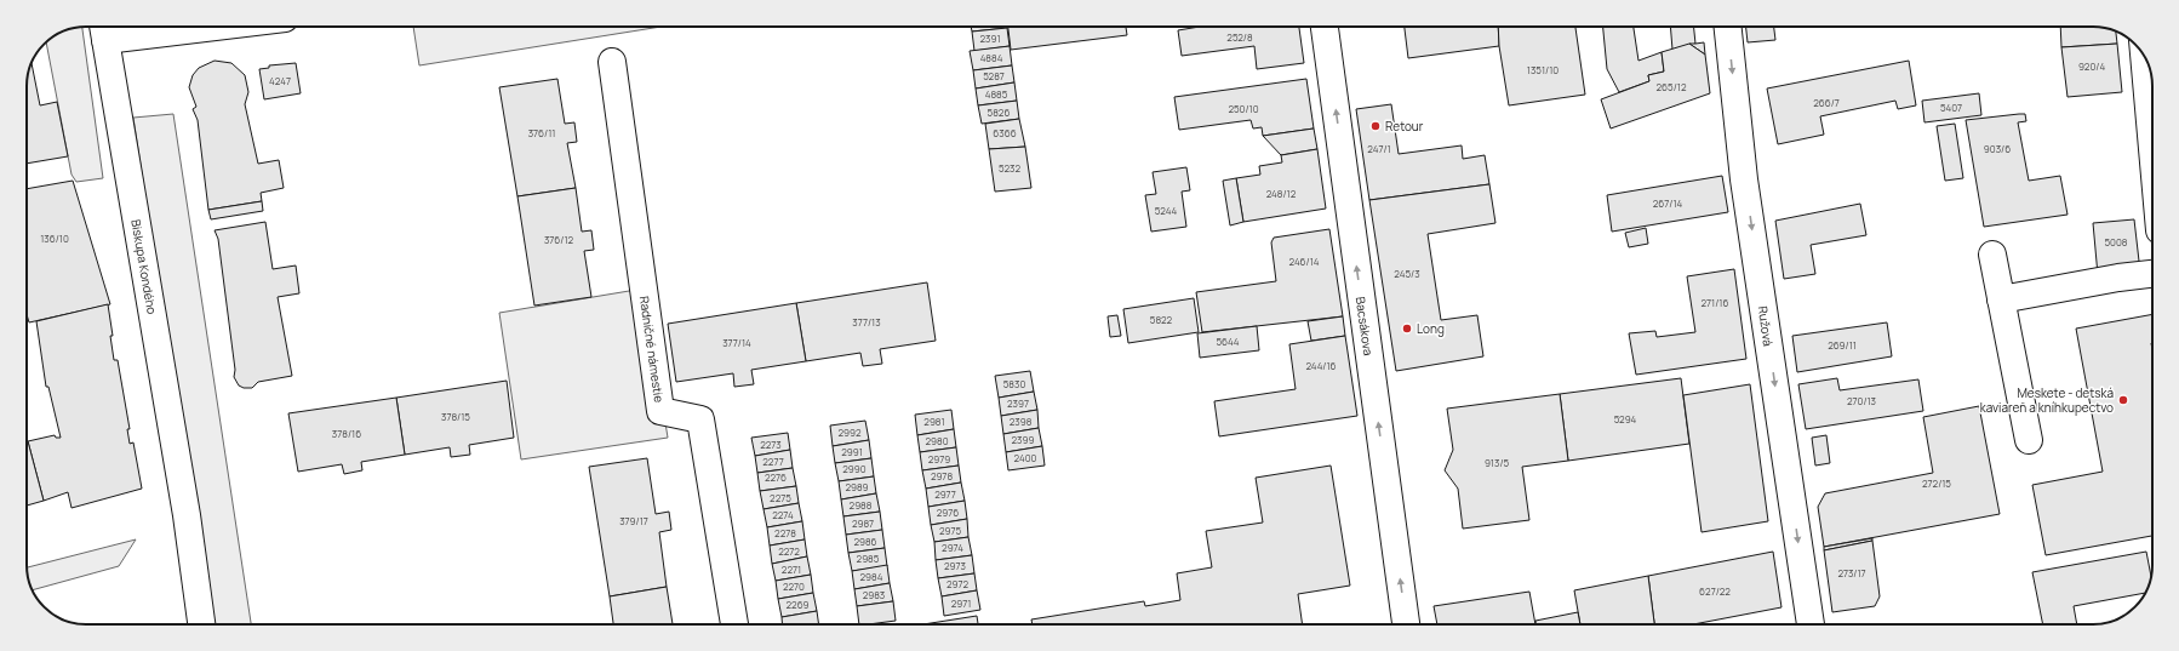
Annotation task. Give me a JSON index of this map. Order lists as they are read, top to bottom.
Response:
{
  "streets": {
    "street": [
      "Biskupa Kondého",
      "Bacsákova",
      "Ružová",
      "Radničné námestie"
    ]
  },
  "one_way": ["Bacsákova", "Ružová"],
  "places": ["Retour", "Long", "Meskete - detská kaviareň a kníhkupectvo"],
  "house_numbers": [
    "252/8",
    "2391",
    "4884",
    "920/4",
    "1351/10",
    "5287",
    "4247",
    "265/12",
    "4885",
    "266/7",
    "5407",
    "250/10",
    "5826",
    "376/11",
    "6366",
    "247/1",
    "903/6",
    "5232",
    "248/12",
    "267/14",
    "5244",
    "136/10",
    "376/12",
    "5008",
    "246/14",
    "245/3",
    "271/16",
    "5822",
    "377/13",
    "5644",
    "377/14",
    "269/11",
    "244/16",
    "5830",
    "270/13",
    "2397",
    "378/15",
    "5294",
    "2981",
    "2398",
    "2992",
    "378/16",
    "2399",
    "2980",
    "2273",
    "2991",
    "2400",
    "2979",
    "2277",
    "913/5",
    "2990",
    "2978",
    "2276",
    "272/15",
    "2989",
    "2977",
    "2275",
    "2988",
    "2976",
    "2274",
    "379/17",
    "2987",
    "2975",
    "2278",
    "2986",
    "2974",
    "2272",
    "2985",
    "2973",
    "2271",
    "273/17",
    "2984",
    "2972",
    "2270",
    "627/22",
    "2983",
    "2971",
    "2269"
  ]
}
